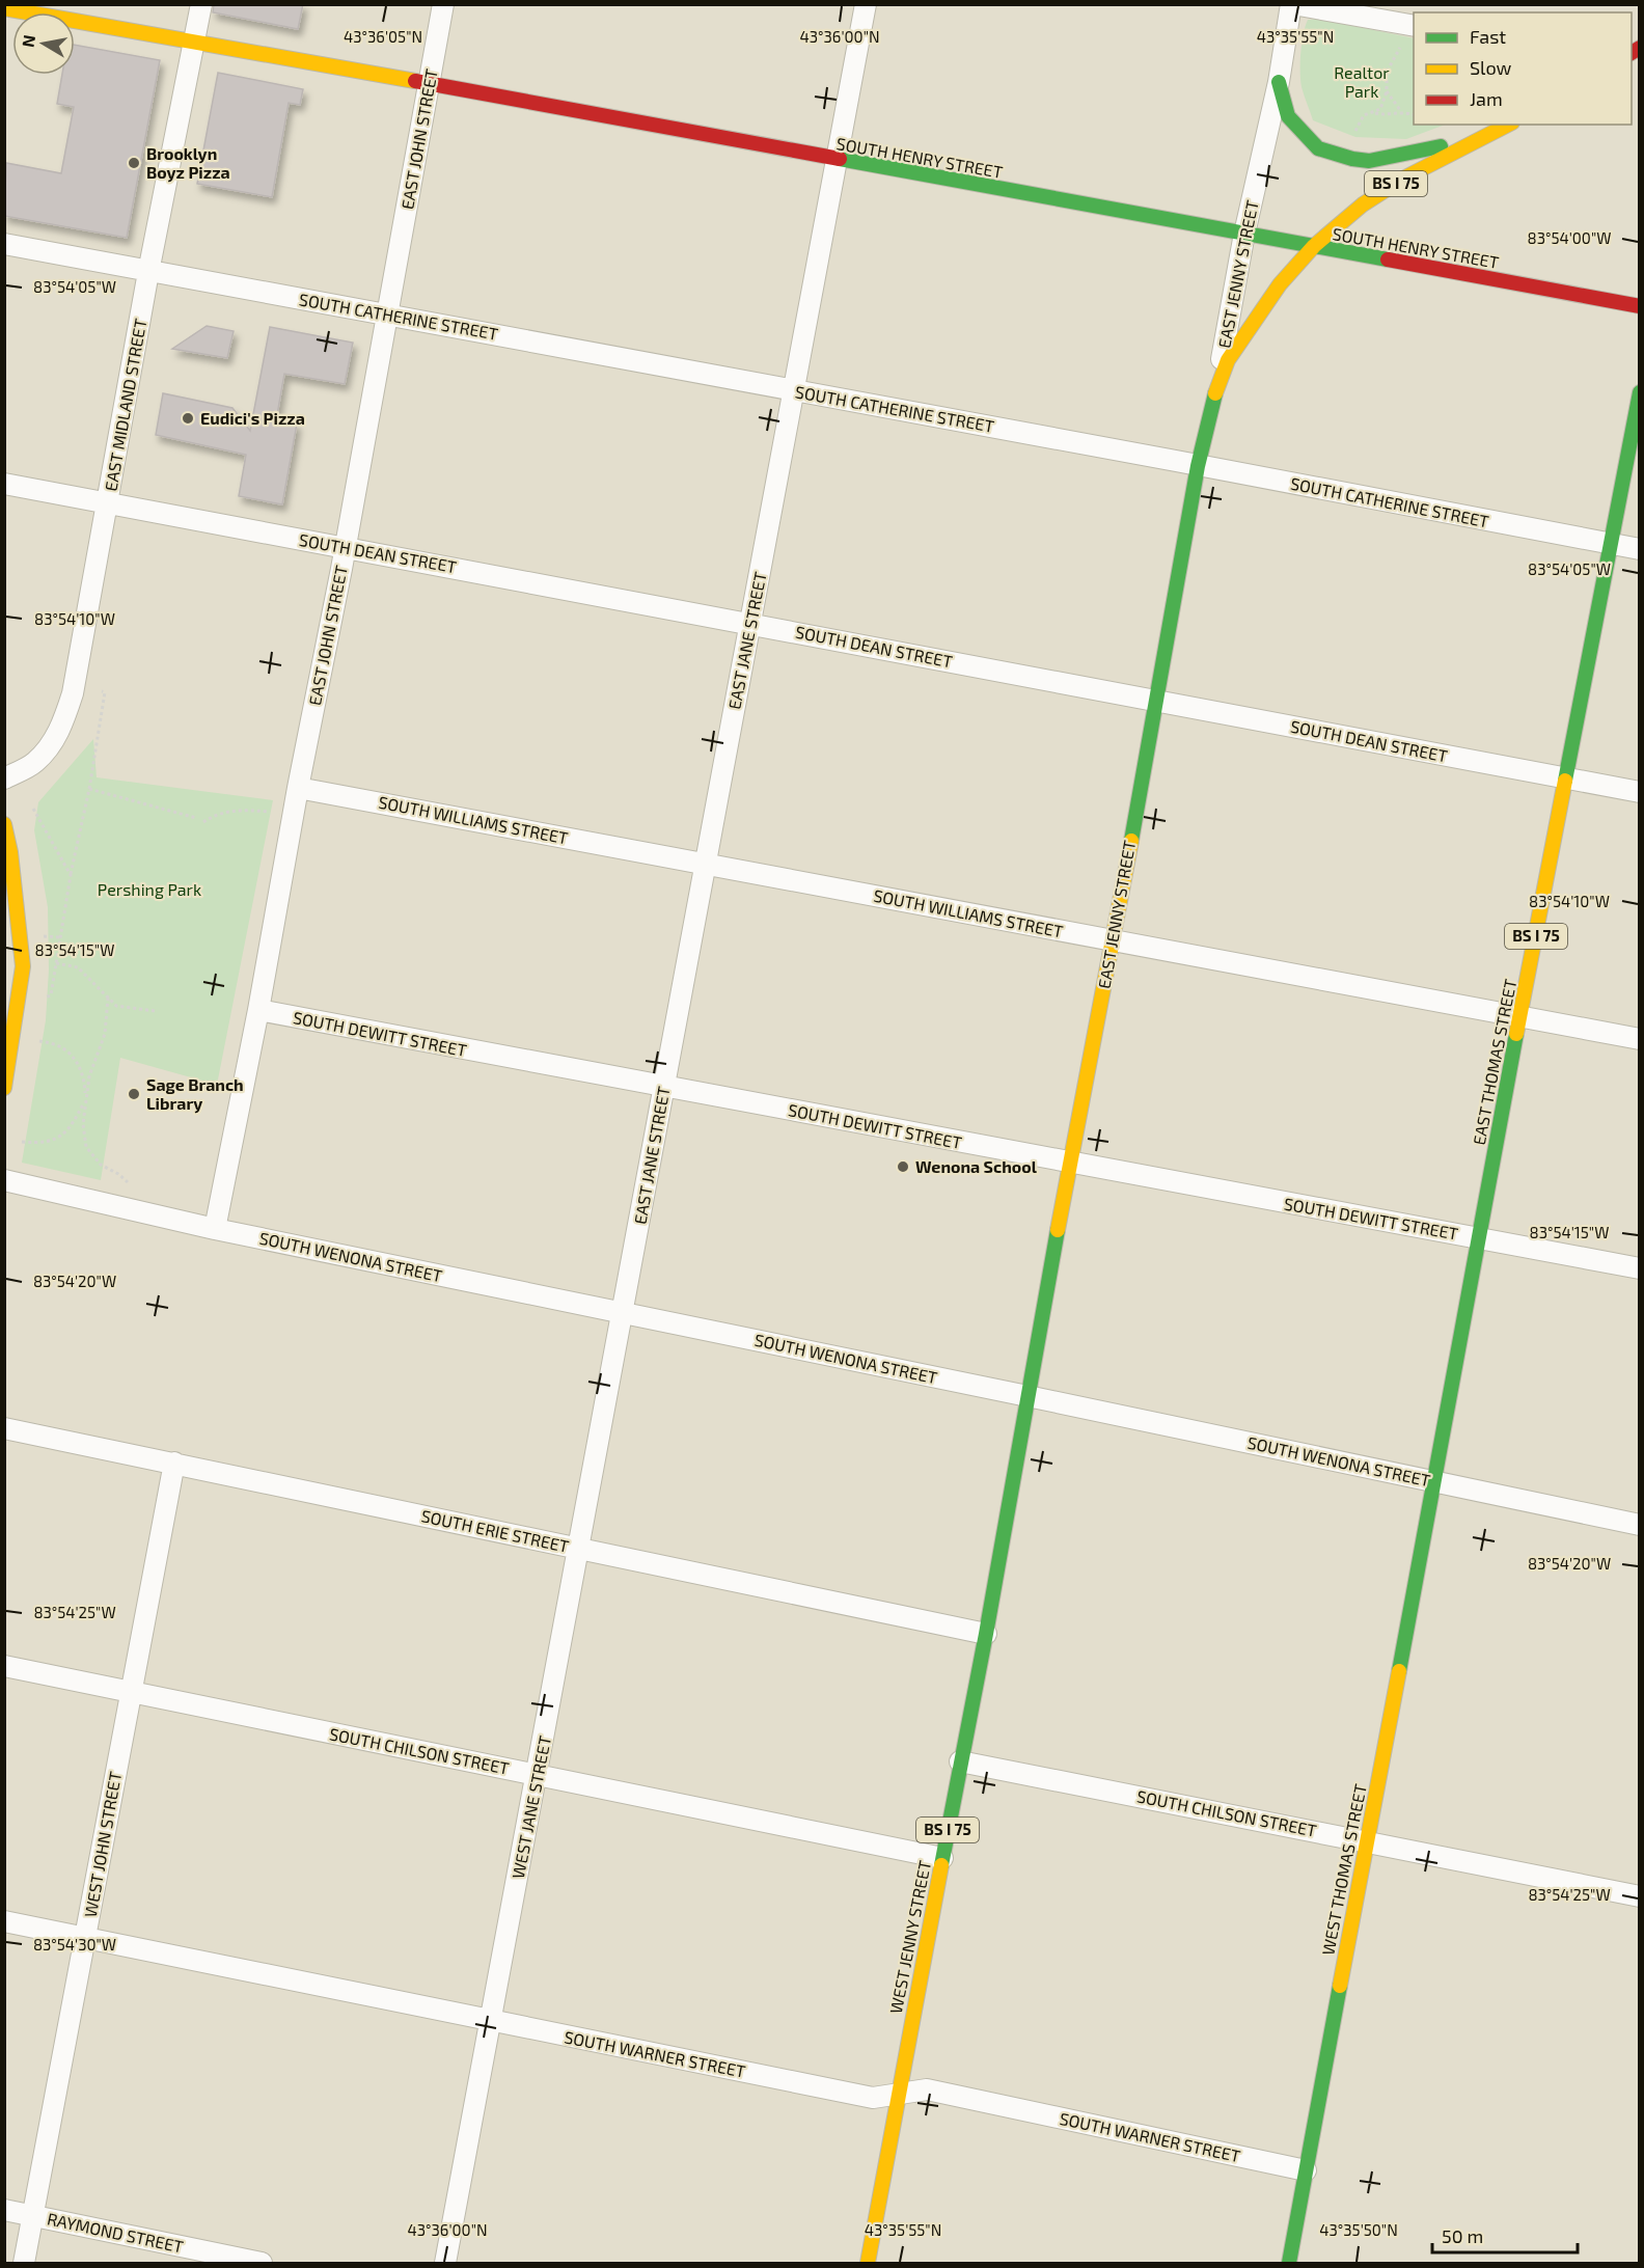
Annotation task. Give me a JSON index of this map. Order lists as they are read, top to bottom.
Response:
{
  "streets": {
    "main road": [
      "SOUTH HENRY STREET",
      "BS I 75",
      "EAST JENNY STREET",
      "EAST THOMAS STREET",
      "WEST THOMAS STREET",
      "WEST JENNY STREET"
    ],
    "street": [
      "EAST JOHN STREET",
      "SOUTH CATHERINE STREET",
      "EAST MIDLAND STREET",
      "SOUTH DEAN STREET",
      "EAST JANE STREET",
      "SOUTH WILLIAMS STREET",
      "SOUTH DEWITT STREET",
      "SOUTH WENONA STREET",
      "SOUTH ERIE STREET",
      "SOUTH CHILSON STREET",
      "WEST JANE STREET",
      "WEST JOHN STREET",
      "SOUTH WARNER STREET",
      "RAYMOND STREET"
    ]
  },
  "crossings": [
    ["EAST JOHN STREET", "SOUTH HENRY STREET"],
    ["EAST JOHN STREET", "SOUTH CATHERINE STREET"],
    ["EAST JOHN STREET", "SOUTH DEAN STREET"],
    ["EAST JOHN STREET", "SOUTH WILLIAMS STREET"],
    ["EAST JOHN STREET", "SOUTH DEWITT STREET"],
    ["EAST JOHN STREET", "SOUTH WENONA STREET"],
    ["SOUTH HENRY STREET", "BS I 75"],
    ["SOUTH HENRY STREET", "EAST JENNY STREET"],
    ["SOUTH HENRY STREET", "EAST MIDLAND STREET"],
    ["SOUTH HENRY STREET", "EAST JANE STREET"],
    ["BS I 75", "EAST JENNY STREET"],
    ["EAST JENNY STREET", "SOUTH CATHERINE STREET"],
    ["EAST JENNY STREET", "SOUTH DEAN STREET"],
    ["EAST JENNY STREET", "SOUTH WILLIAMS STREET"],
    ["EAST JENNY STREET", "SOUTH DEWITT STREET"],
    ["EAST JENNY STREET", "SOUTH WENONA STREET"],
    ["EAST JENNY STREET", "WEST JENNY STREET"],
    ["SOUTH CATHERINE STREET", "EAST MIDLAND STREET"],
    ["SOUTH CATHERINE STREET", "EAST JANE STREET"],
    ["SOUTH CATHERINE STREET", "EAST THOMAS STREET"],
    ["EAST MIDLAND STREET", "SOUTH DEAN STREET"],
    ["SOUTH DEAN STREET", "EAST JANE STREET"],
    ["SOUTH DEAN STREET", "EAST THOMAS STREET"],
    ["EAST JANE STREET", "SOUTH WILLIAMS STREET"],
    ["EAST JANE STREET", "SOUTH DEWITT STREET"],
    ["EAST JANE STREET", "SOUTH WENONA STREET"],
    ["EAST JANE STREET", "WEST JANE STREET"],
    ["SOUTH WILLIAMS STREET", "EAST THOMAS STREET"],
    ["SOUTH DEWITT STREET", "EAST THOMAS STREET"],
    ["EAST THOMAS STREET", "SOUTH WENONA STREET"],
    ["EAST THOMAS STREET", "WEST THOMAS STREET"],
    ["SOUTH WENONA STREET", "WEST JANE STREET"],
    ["SOUTH WENONA STREET", "WEST THOMAS STREET"],
    ["SOUTH WENONA STREET", "WEST JENNY STREET"],
    ["SOUTH ERIE STREET", "WEST JANE STREET"],
    ["SOUTH ERIE STREET", "WEST JOHN STREET"],
    ["SOUTH ERIE STREET", "WEST JENNY STREET"],
    ["SOUTH CHILSON STREET", "WEST JANE STREET"],
    ["SOUTH CHILSON STREET", "WEST JOHN STREET"],
    ["SOUTH CHILSON STREET", "WEST THOMAS STREET"],
    ["SOUTH CHILSON STREET", "WEST JENNY STREET"],
    ["WEST JANE STREET", "SOUTH WARNER STREET"],
    ["WEST JOHN STREET", "SOUTH WARNER STREET"],
    ["WEST JOHN STREET", "RAYMOND STREET"],
    ["WEST THOMAS STREET", "SOUTH WARNER STREET"],
    ["WEST JENNY STREET", "SOUTH WARNER STREET"]
  ],
  "parks": ["Realtor Park", "Pershing Park"],
  "places": [
    "Brooklyn Boyz Pizza",
    "Eudici's Pizza",
    "Sage Branch Library",
    "Wenona School"
  ],
  "legend": ["Fast", "Slow", "Jam"],
  "scale_bar": "50 m",
  "north": "left",
  "coordinates": [
    "43°36'05\"N",
    "43°36'00\"N",
    "43°35'55\"N",
    "83°54'00\"W",
    "83°54'05\"W",
    "83°54'10\"W",
    "83°54'15\"W",
    "83°54'20\"W",
    "83°54'25\"W",
    "83°54'30\"W",
    "43°35'50\"N"
  ]
}
